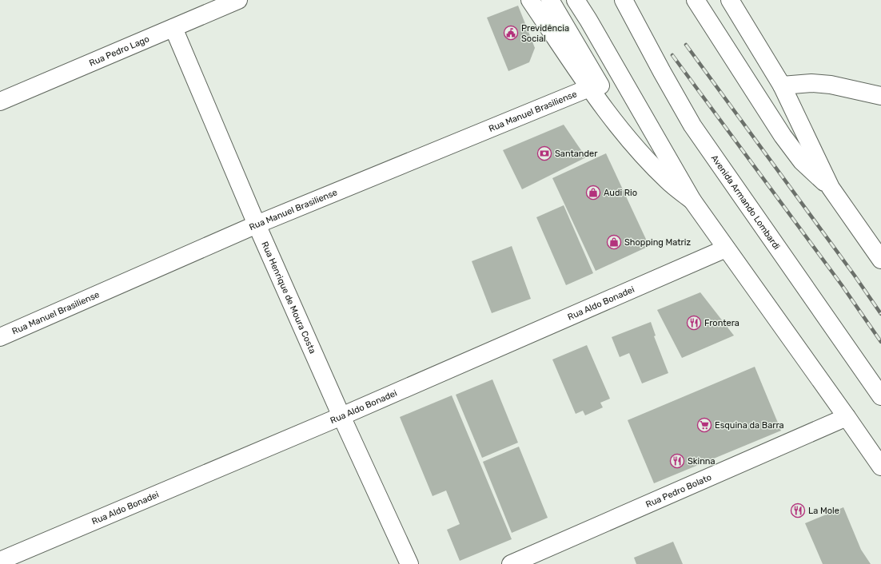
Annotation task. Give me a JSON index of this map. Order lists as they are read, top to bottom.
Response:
{
  "streets": {
    "main road": [
      "Rua Pedro Lago",
      "Rua Manuel Brasiliense",
      "Avenida Armando Lombardi",
      "Rua Henrique de Moura Costa",
      "Rua Aldo Bonadei",
      "Rua Pedro Bolato"
    ]
  },
  "crossings": [
    ["Rua Pedro Lago", "Rua Henrique de Moura Costa"],
    ["Rua Manuel Brasiliense", "Rua Henrique de Moura Costa"],
    ["Rua Henrique de Moura Costa", "Rua Aldo Bonadei"]
  ],
  "places": {
    "public building": ["Previdência Social"],
    "bank": ["Santander"],
    "shop": ["Audi Rio", "Shopping Matriz"],
    "restaurant": ["Frontera", "Skinna", "La Mole"],
    "supermarket": ["Esquina da Barra"]
  }
}
